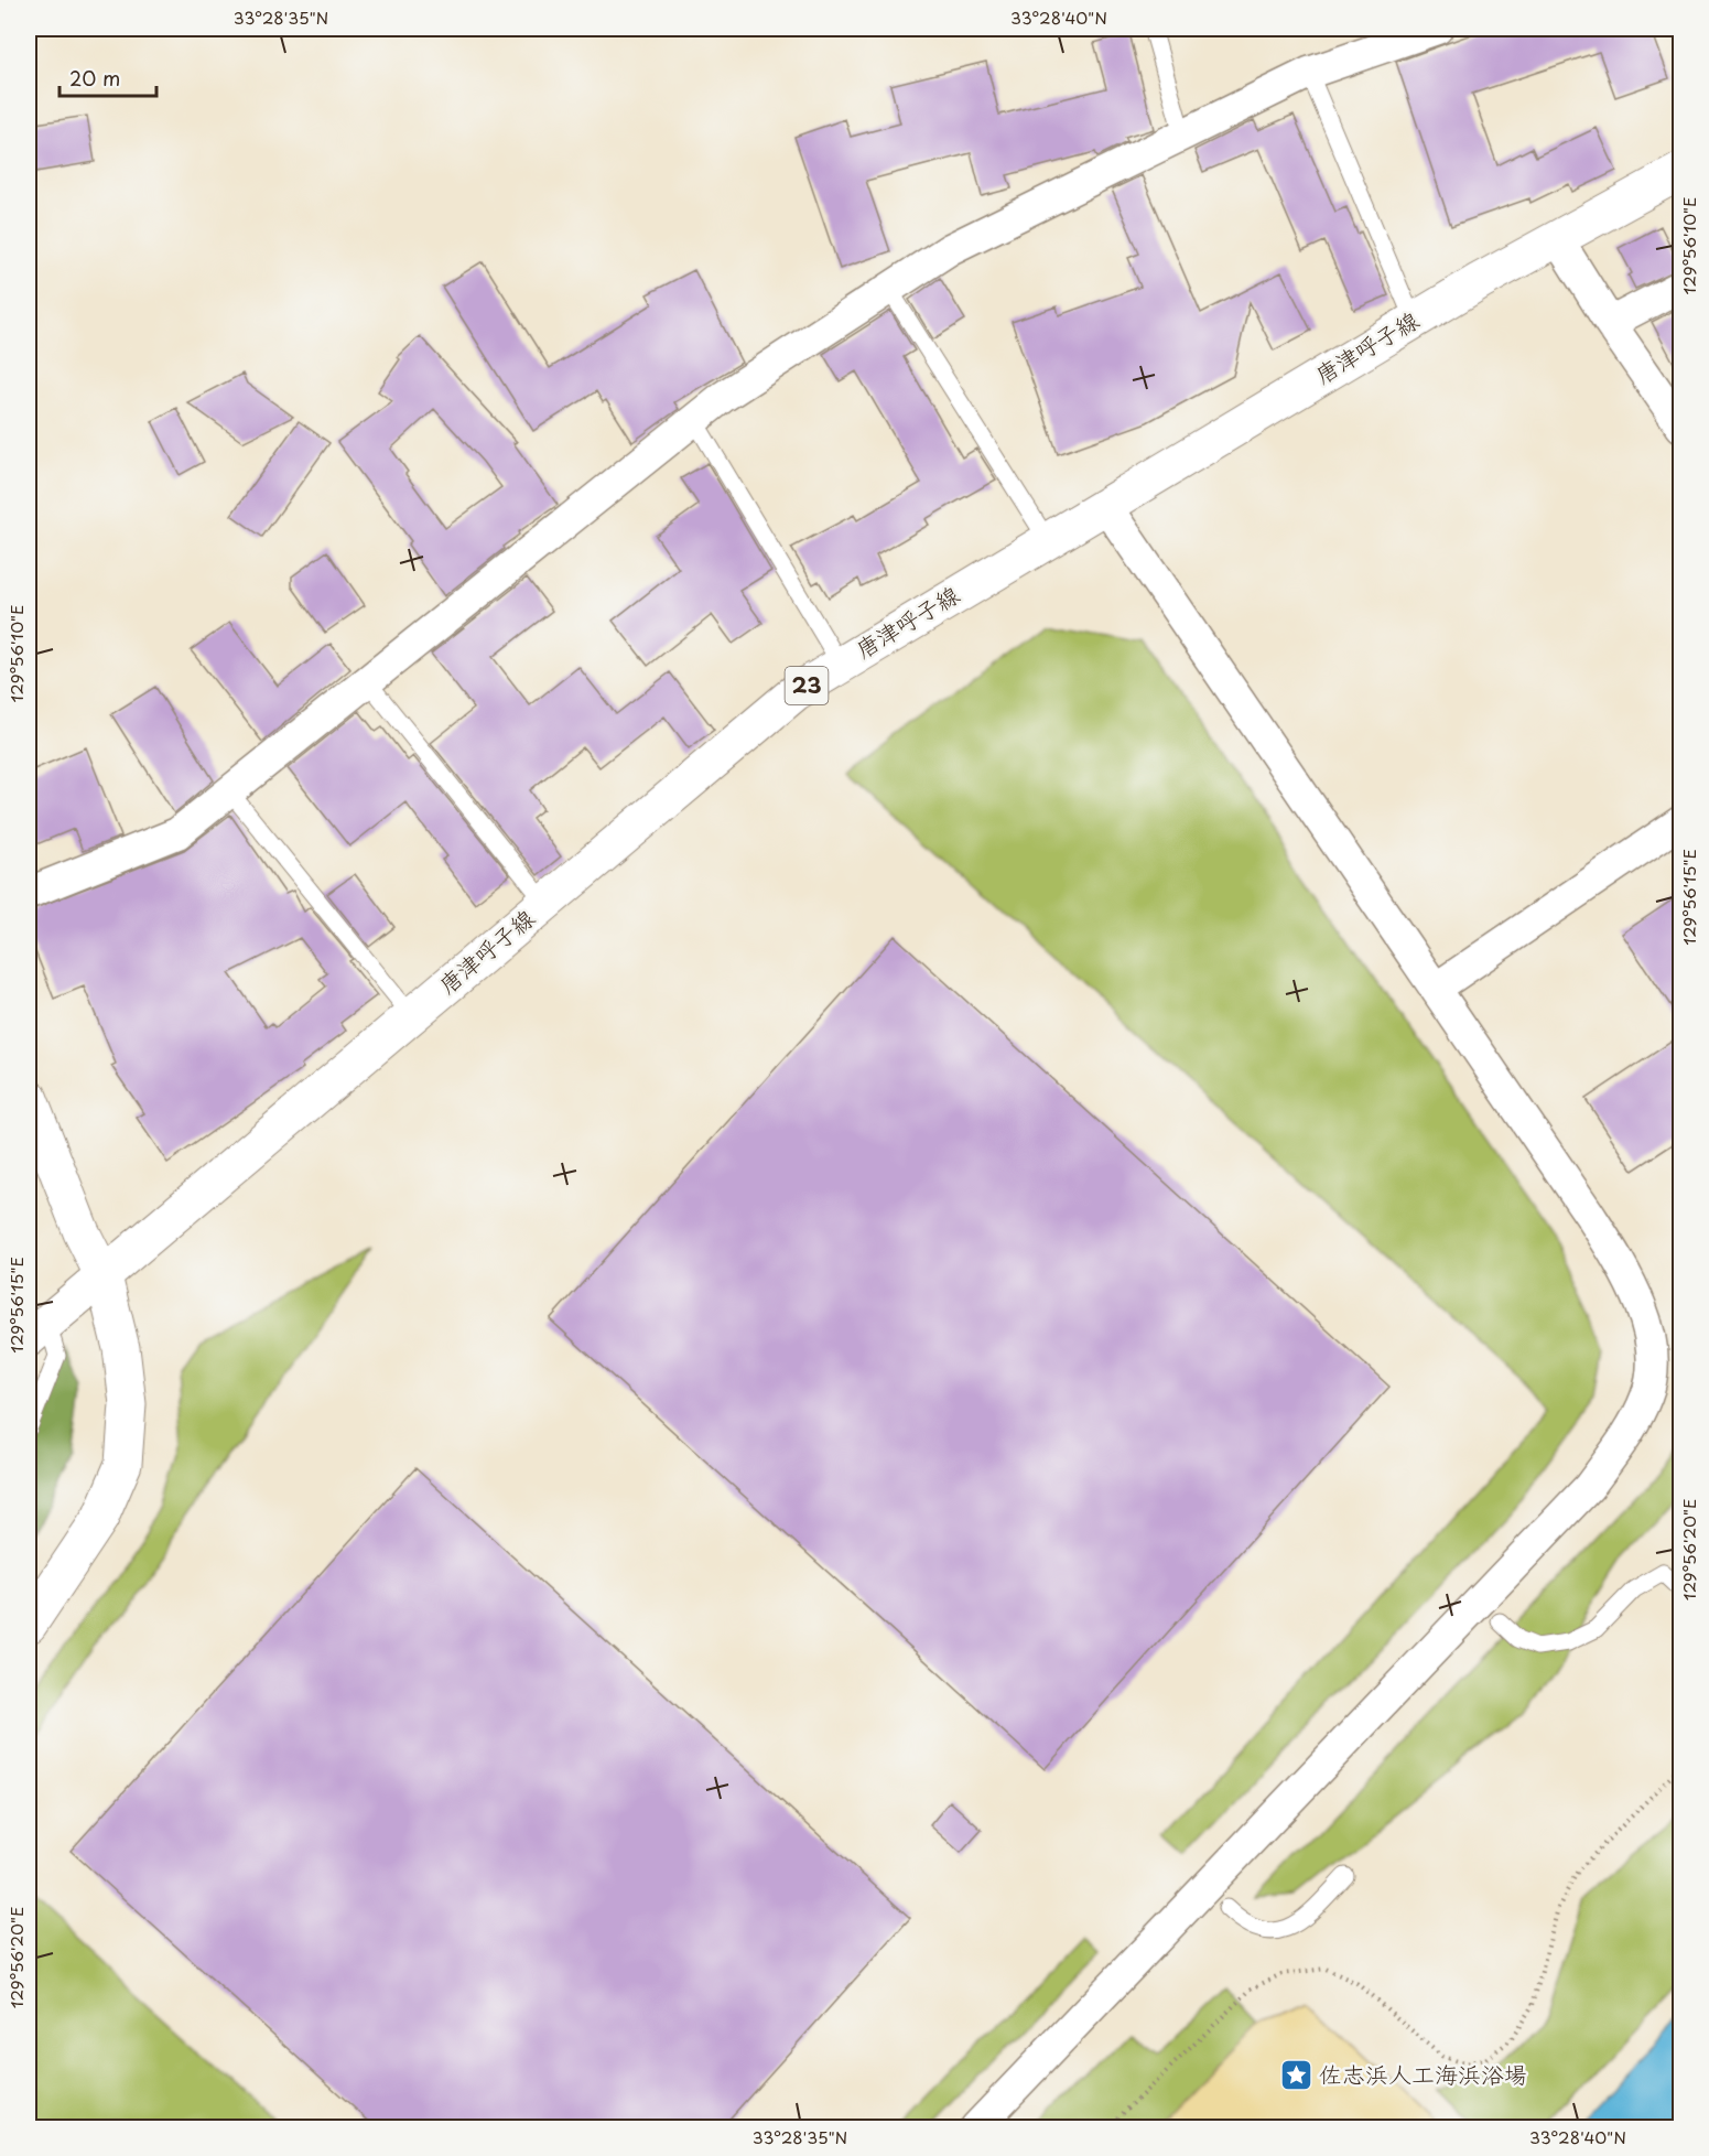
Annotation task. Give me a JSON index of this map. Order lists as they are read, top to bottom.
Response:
{
  "streets": {
    "main road": ["唐津呼子線", "23"]
  },
  "places": {
    "place": ["佐志浜人工海浜浴場"]
  },
  "scale_bar": "20 m",
  "coordinates": [
    "33°28'35\"N",
    "33°28'40\"N",
    "129°56'10\"E",
    "129°56'15\"E",
    "129°56'20\"E"
  ]
}
